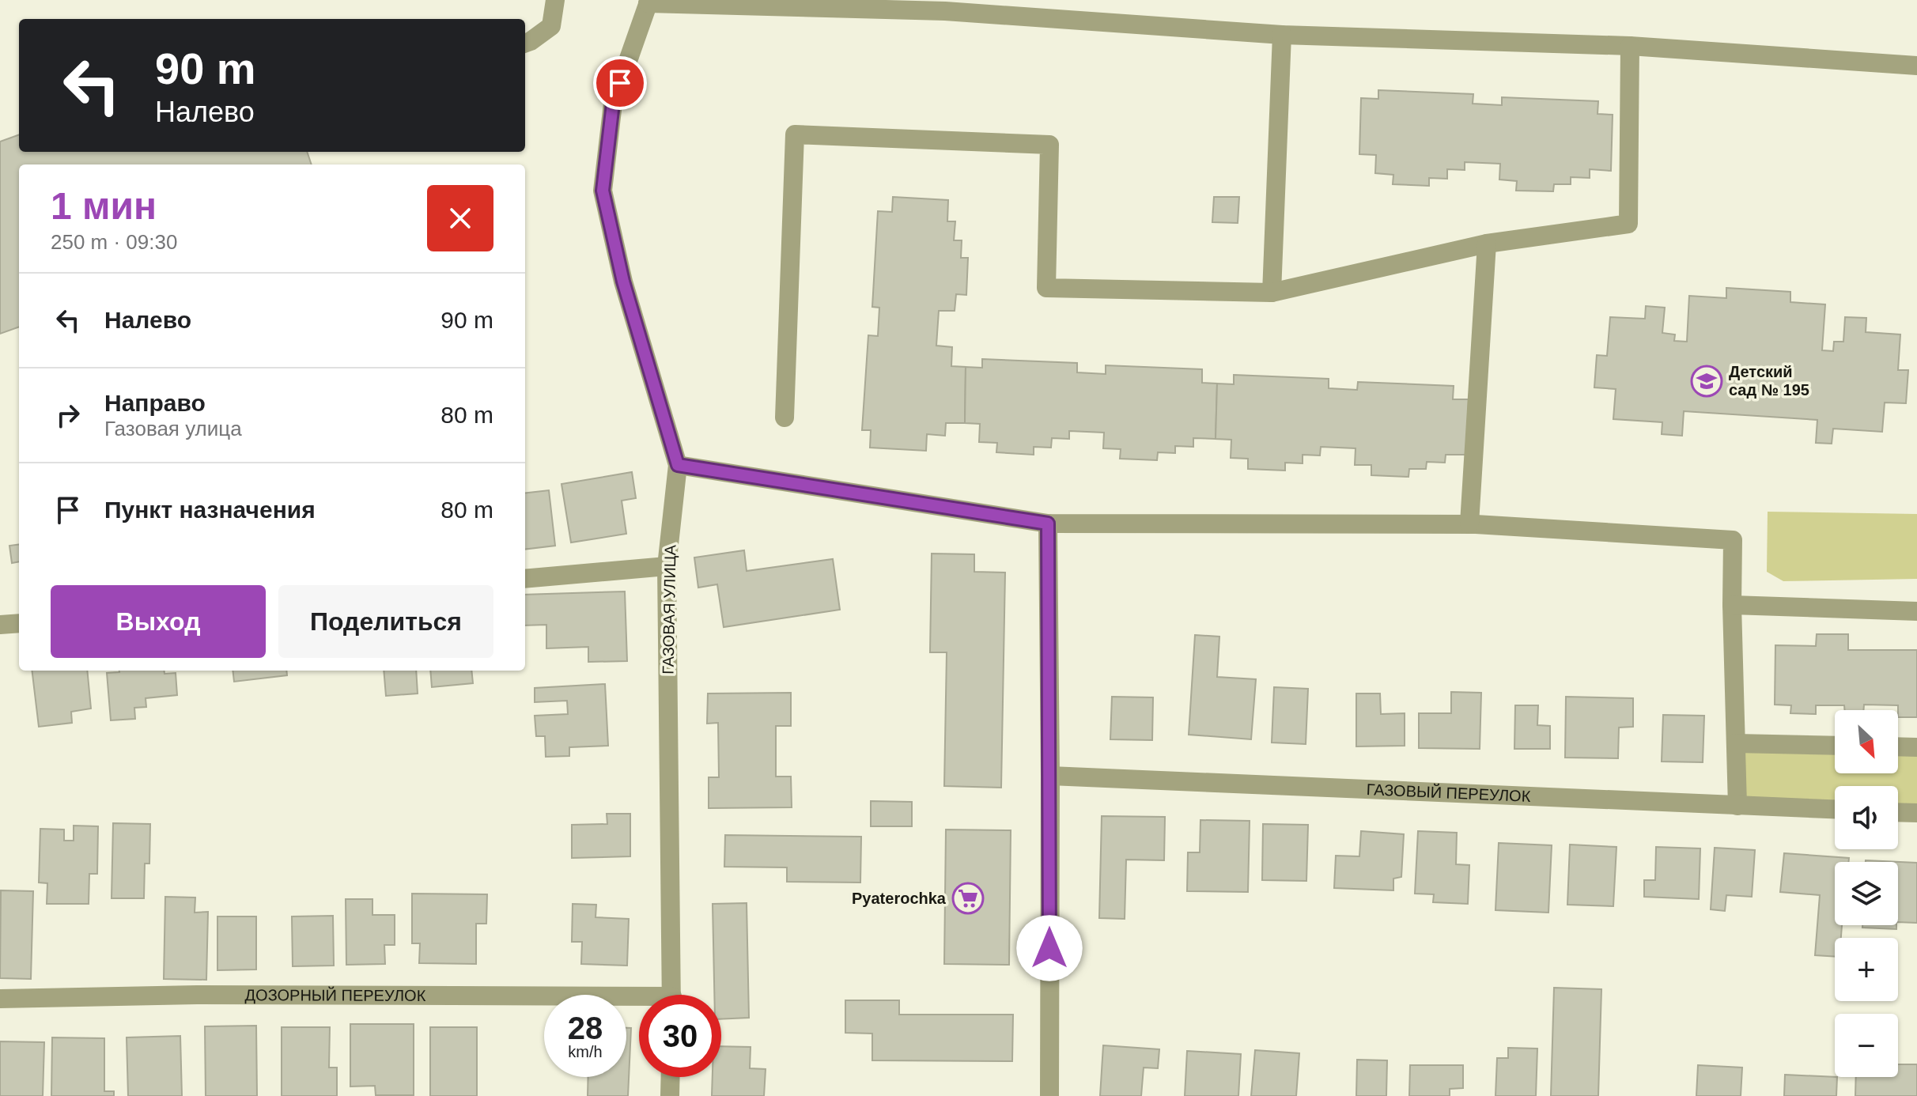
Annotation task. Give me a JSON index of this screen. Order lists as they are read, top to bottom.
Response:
{
  "streets": {
    "street": ["ГАЗОВАЯ УЛИЦА", "ГАЗОВЫЙ ПЕРЕУЛОК", "ДОЗОРНЫЙ ПЕРЕУЛОК"]
  },
  "places": {
    "school or university": ["Детский сад № 195"],
    "supermarket": ["Pyaterochka"]
  },
  "north": "bottom right",
  "page": {
    "turn": ["90 m", "Налево"],
    "heading": ["1 мин", "250 m · 09:30"],
    "list": [
      {
        "name": "Налево",
        "value": "90 m"
      },
      {
        "name": "Направо",
        "note": "Газовая улица",
        "value": "80 m"
      },
      {
        "name": "Пункт назначения",
        "value": "80 m"
      }
    ],
    "buttons": ["Выход", "Поделиться"],
    "map_buttons": ["+", "−"],
    "speed": "28 km/h",
    "limit": "30"
  }
}
